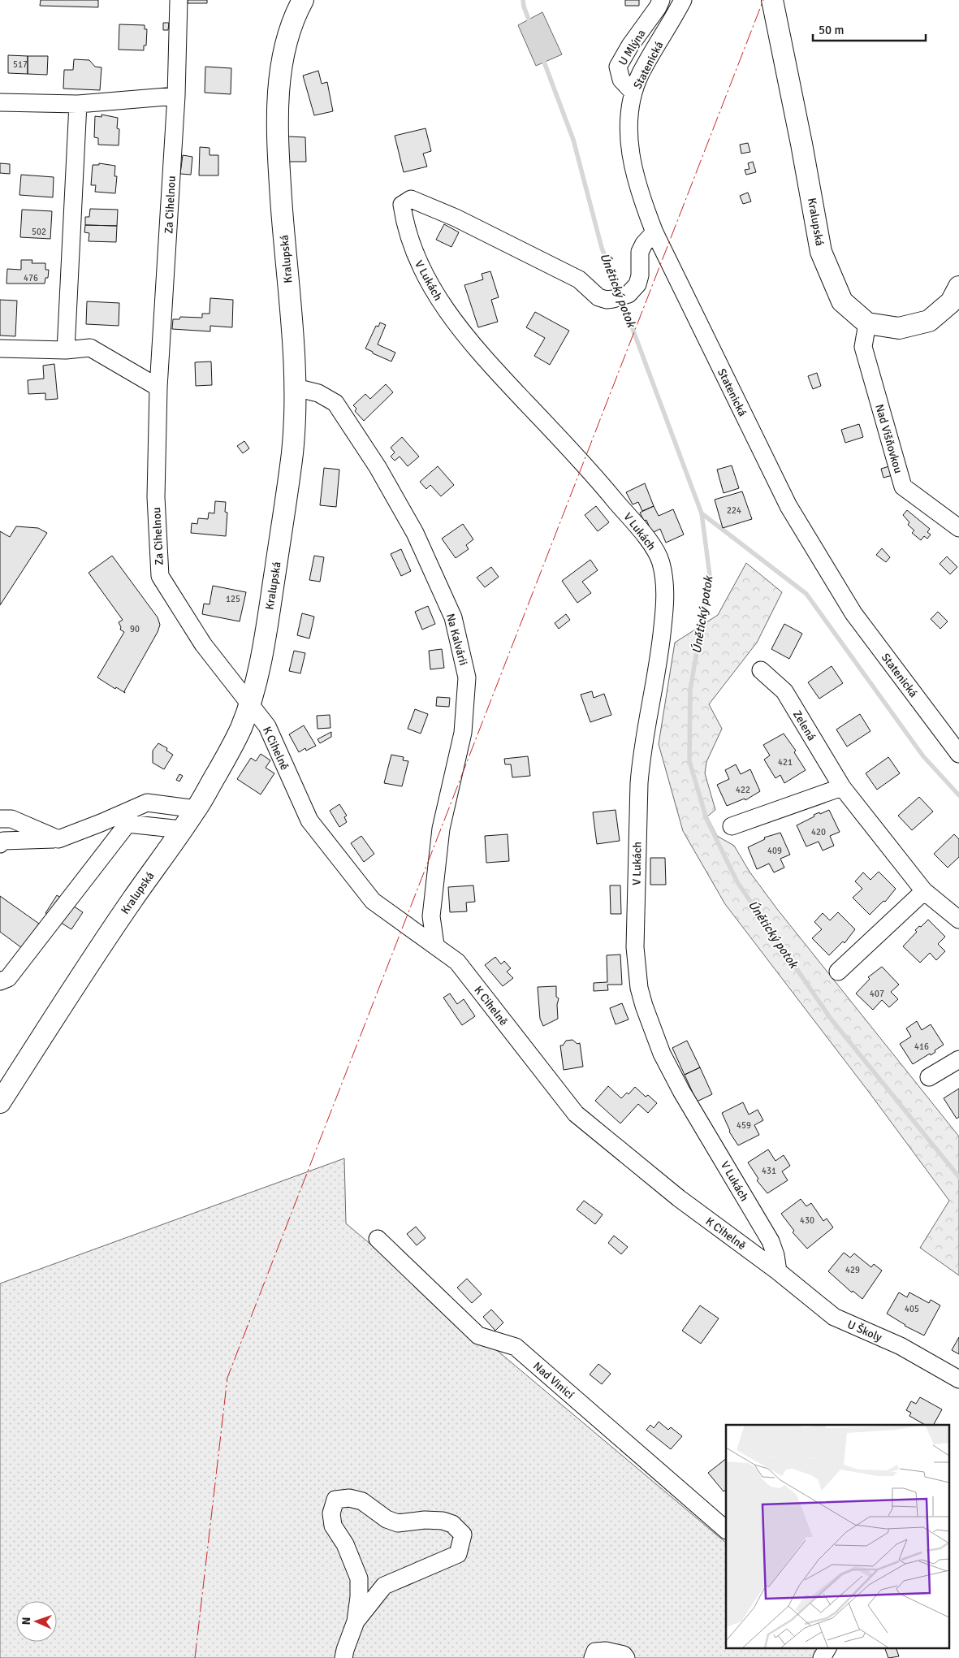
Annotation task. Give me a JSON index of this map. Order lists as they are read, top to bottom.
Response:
{
  "streets": {
    "main road": ["Kralupská"],
    "street": [
      "U Mlýna",
      "Statenická",
      "Za Cihelnou",
      "V Lukách",
      "Nad Višňovkou",
      "Na Kalvárii",
      "Zelená",
      "K Cihelně",
      "U Školy",
      "Nad Vinicí"
    ]
  },
  "crossings": [
    ["U Mlýna", "Statenická"],
    ["Statenická", "V Lukách"],
    ["Za Cihelnou", "Kralupská"],
    ["Za Cihelnou", "K Cihelně"],
    ["Kralupská", "Nad Višňovkou"],
    ["Kralupská", "Na Kalvárii"],
    ["Kralupská", "K Cihelně"],
    ["V Lukách", "K Cihelně"],
    ["V Lukách", "U Školy"],
    ["Na Kalvárii", "K Cihelně"],
    ["K Cihelně", "U Školy"]
  ],
  "water": ["Únětický potok"],
  "house_numbers": [
    "517",
    "502",
    "476",
    "224",
    "125",
    "90",
    "421",
    "422",
    "420",
    "409",
    "407",
    "416",
    "459",
    "431",
    "430",
    "429",
    "405"
  ],
  "scale_bar": "50 m",
  "north": "left"
}
